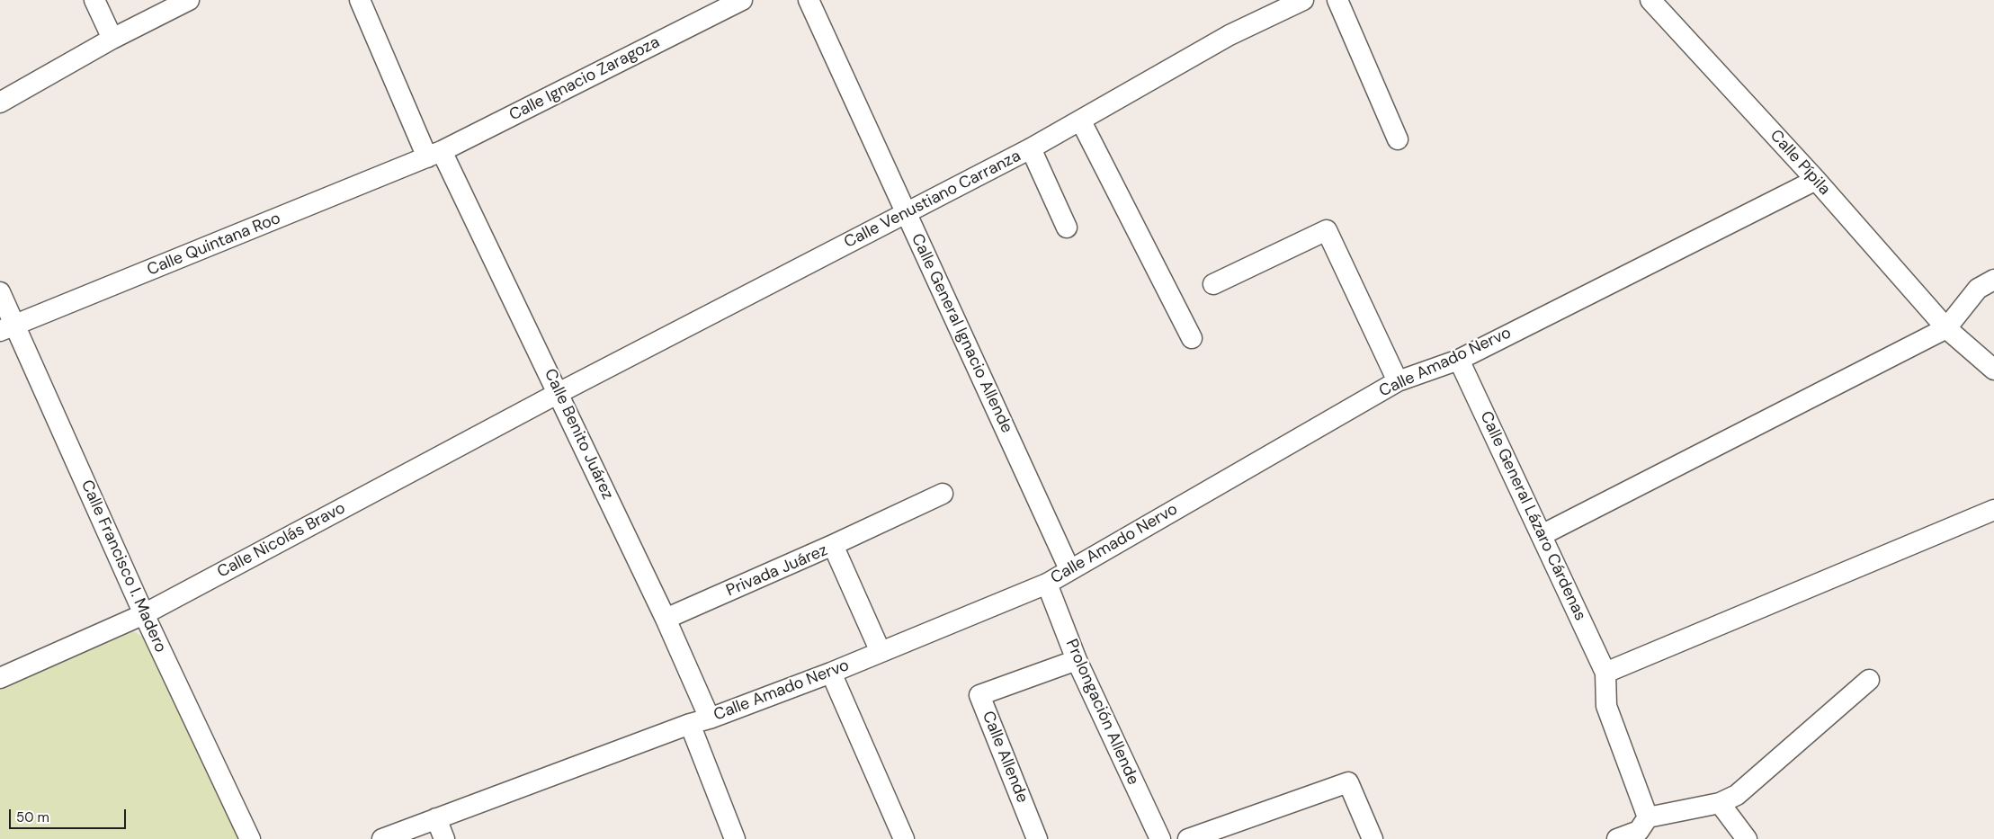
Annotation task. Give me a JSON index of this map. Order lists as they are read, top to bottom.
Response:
{
  "streets": {
    "street": [
      "Calle Ignacio Zaragoza",
      "Calle Pípila",
      "Calle Venustiano Carranza",
      "Calle Quintana Roo",
      "Calle General Ignacio Allende",
      "Calle Amado Nervo",
      "Calle Benito Juárez",
      "Calle General Lázaro Cárdenas",
      "Calle Nicolás Bravo",
      "Calle Francisco I. Madero",
      "Privada Juárez",
      "Prolongación Allende",
      "Calle Allende"
    ]
  },
  "crossings": [
    ["Calle Ignacio Zaragoza", "Calle Quintana Roo"],
    ["Calle Ignacio Zaragoza", "Calle Benito Juárez"],
    ["Calle Pípila", "Calle Amado Nervo"],
    ["Calle Venustiano Carranza", "Calle General Ignacio Allende"],
    ["Calle Venustiano Carranza", "Calle Benito Juárez"],
    ["Calle Venustiano Carranza", "Calle Nicolás Bravo"],
    ["Calle Quintana Roo", "Calle Benito Juárez"],
    ["Calle Quintana Roo", "Calle Francisco I. Madero"],
    ["Calle General Ignacio Allende", "Calle Amado Nervo"],
    ["Calle Amado Nervo", "Calle Benito Juárez"],
    ["Calle Amado Nervo", "Calle General Lázaro Cárdenas"],
    ["Calle Amado Nervo", "Privada Juárez"],
    ["Calle Amado Nervo", "Prolongación Allende"],
    ["Calle Benito Juárez", "Calle Nicolás Bravo"],
    ["Calle Benito Juárez", "Privada Juárez"],
    ["Calle Nicolás Bravo", "Calle Francisco I. Madero"],
    ["Prolongación Allende", "Calle Allende"]
  ],
  "scale_bar": "50 m"
}
